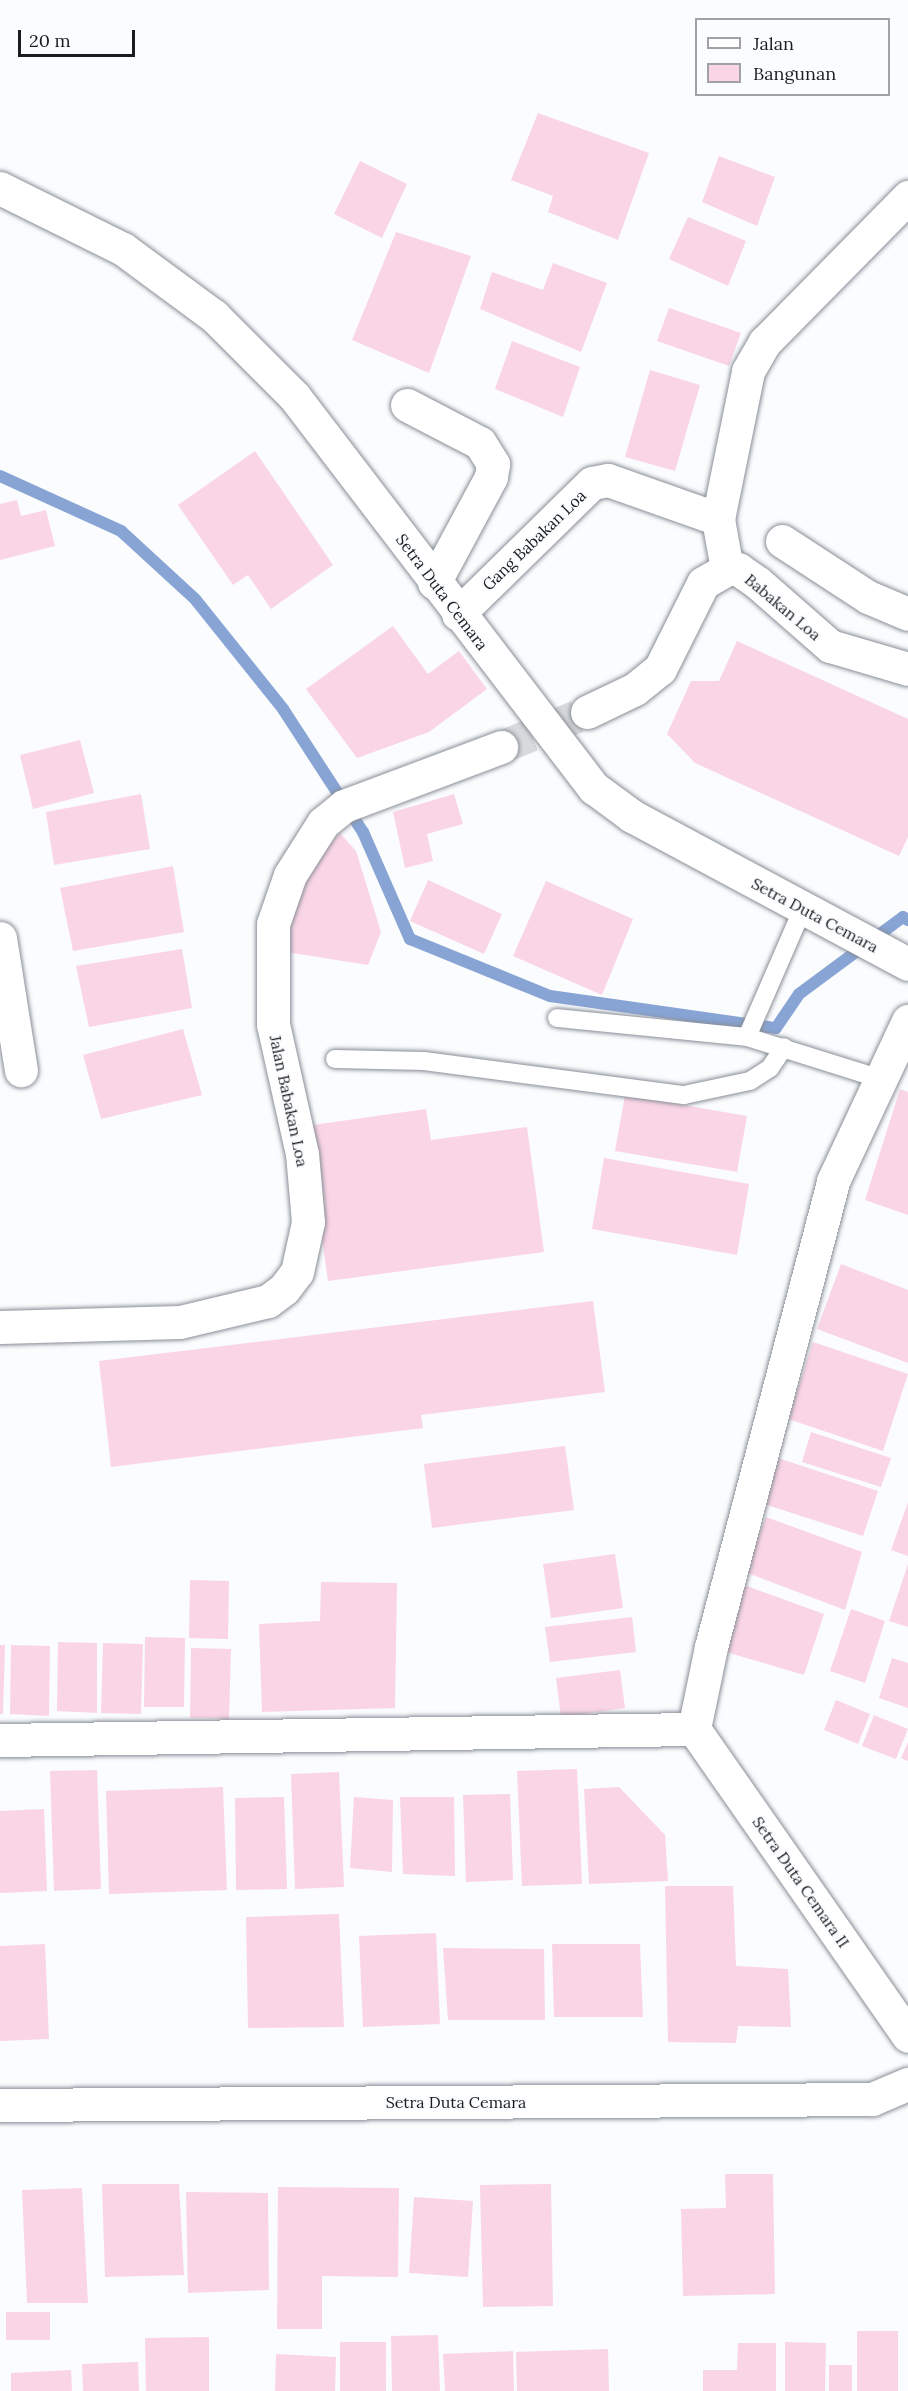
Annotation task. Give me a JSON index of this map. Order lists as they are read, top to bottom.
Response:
{
  "streets": {
    "street": [
      "Gang Babakan Loa",
      "Setra Duta Cemara",
      "Babakan Loa",
      "Jalan Babakan Loa",
      "Setra Duta Cemara II"
    ]
  },
  "crossings": [
    ["Gang Babakan Loa", "Setra Duta Cemara"]
  ],
  "legend": ["Jalan", "Bangunan"],
  "scale_bar": "20 m"
}
